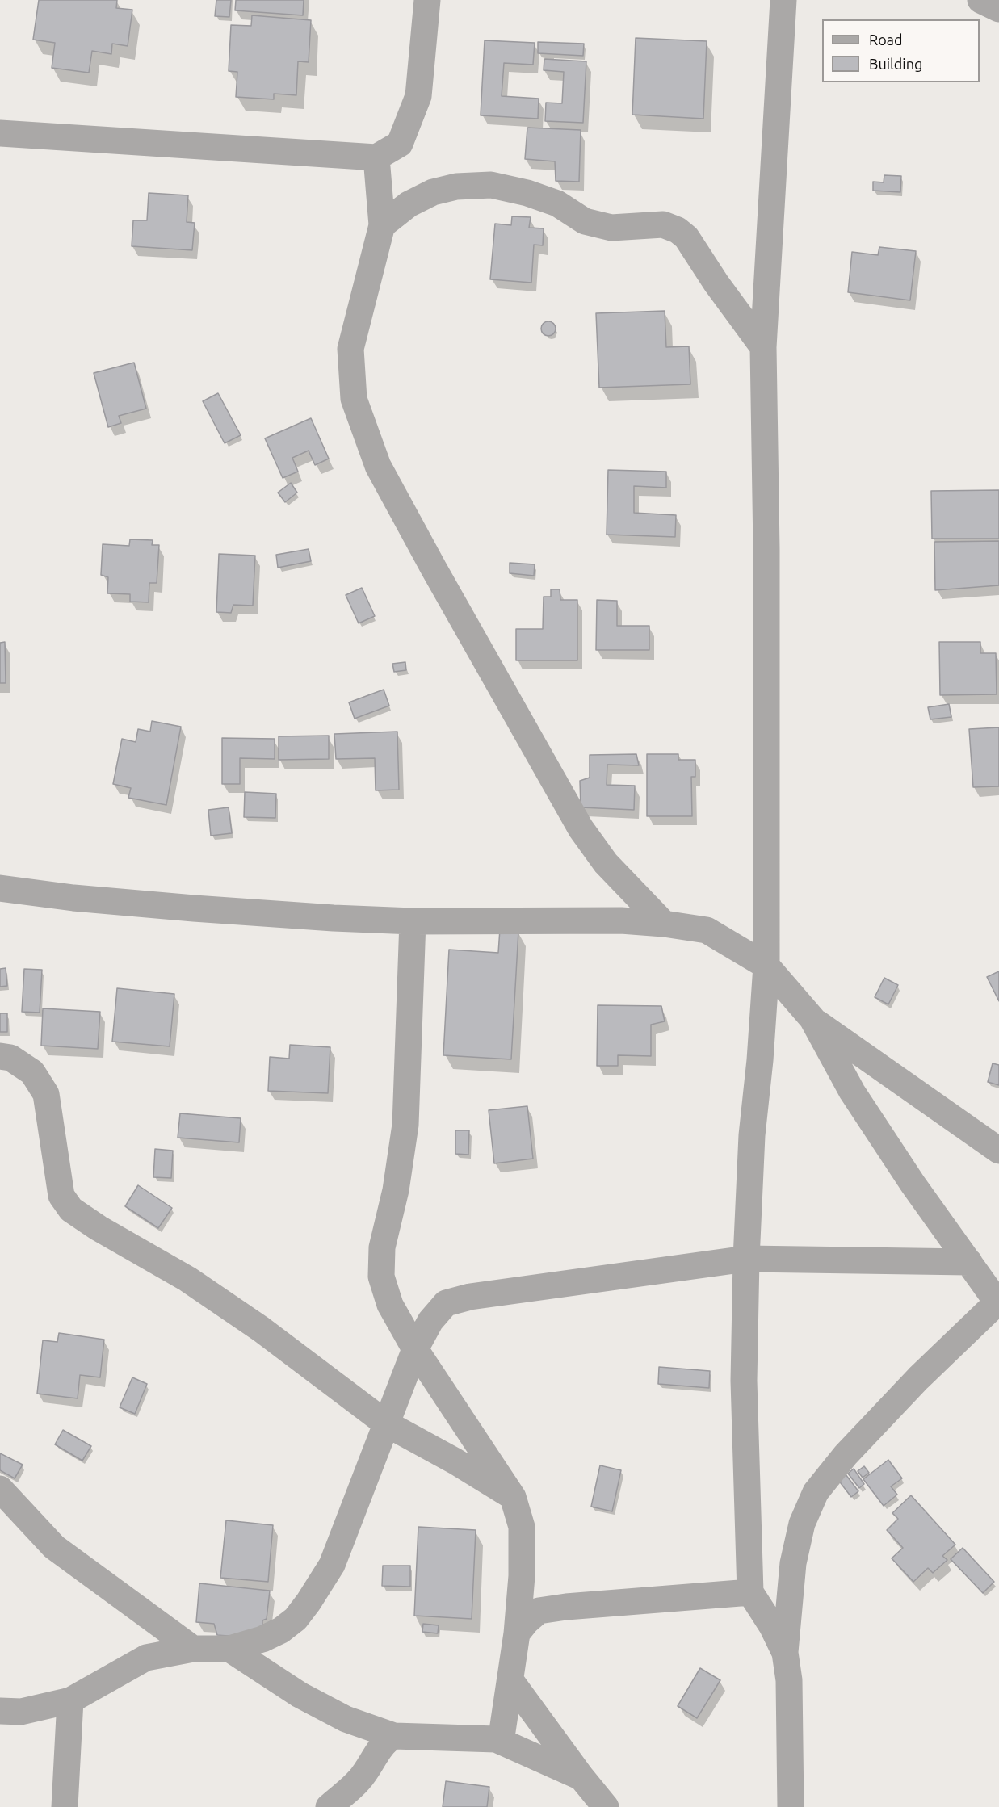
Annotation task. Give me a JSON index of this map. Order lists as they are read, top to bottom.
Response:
{
  "legend": ["Road", "Building"]
}
